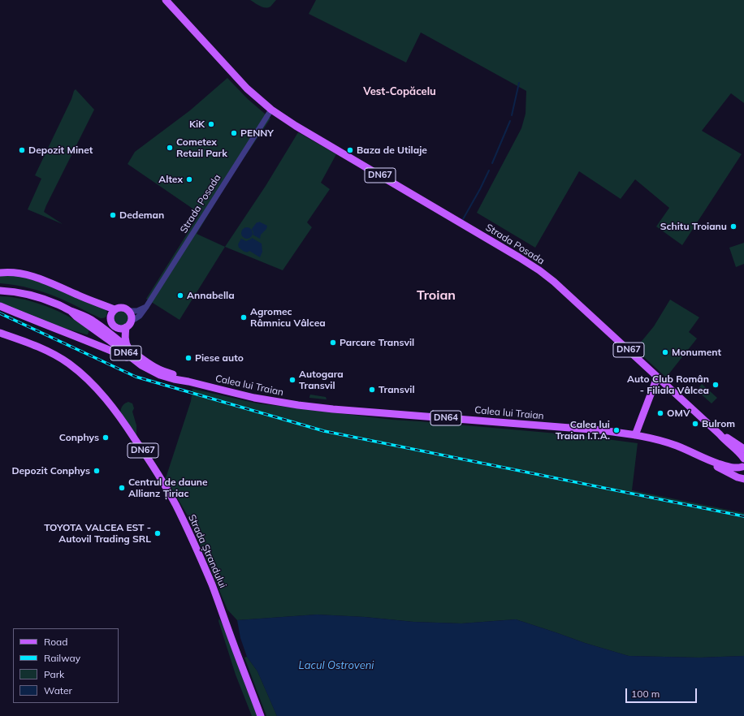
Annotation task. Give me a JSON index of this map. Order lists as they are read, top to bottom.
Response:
{
  "streets": {
    "main road": [
      "DN67",
      "Strada Posada",
      "DN64",
      "Calea lui Traian",
      "Strada Ștrandului"
    ]
  },
  "districts": ["Vest-Copăcelu", "Troian"],
  "water": ["Lacul Ostroveni"],
  "places": [
    "KiK",
    "PENNY",
    "Cometex Retail Park",
    "Depozit Minet",
    "Baza de Utilaje",
    "Altex",
    "Dedeman",
    "Schitu Troianu",
    "Annabella",
    "Agromec Râmnicu Vâlcea",
    "Parcare Transvil",
    "Monument",
    "Piese auto",
    "Autogara Transvil",
    "Auto Club Român - Filiala Vâlcea",
    "Transvil",
    "OMV",
    "Bulrom",
    "Calea lui Traian I.T.A.",
    "Conphys",
    "Depozit Conphys",
    "Centrul de daune Allianz Țiriac",
    "TOYOTA VALCEA EST - Autovil Trading SRL"
  ],
  "legend": [
    "Road",
    "Railway",
    "Park",
    "Water"
  ],
  "scale_bar": "100 m"
}
